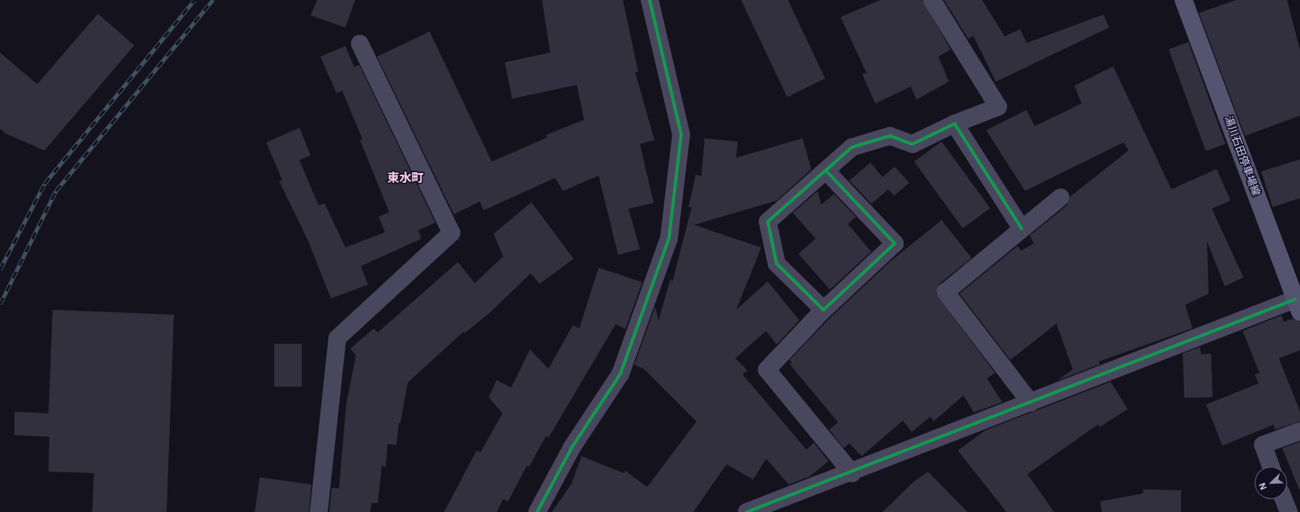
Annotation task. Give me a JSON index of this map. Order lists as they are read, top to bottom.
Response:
{
  "streets": {
    "main road": ["湯川石田停車場線"]
  },
  "districts": ["東水町"],
  "north": "bottom left"
}
